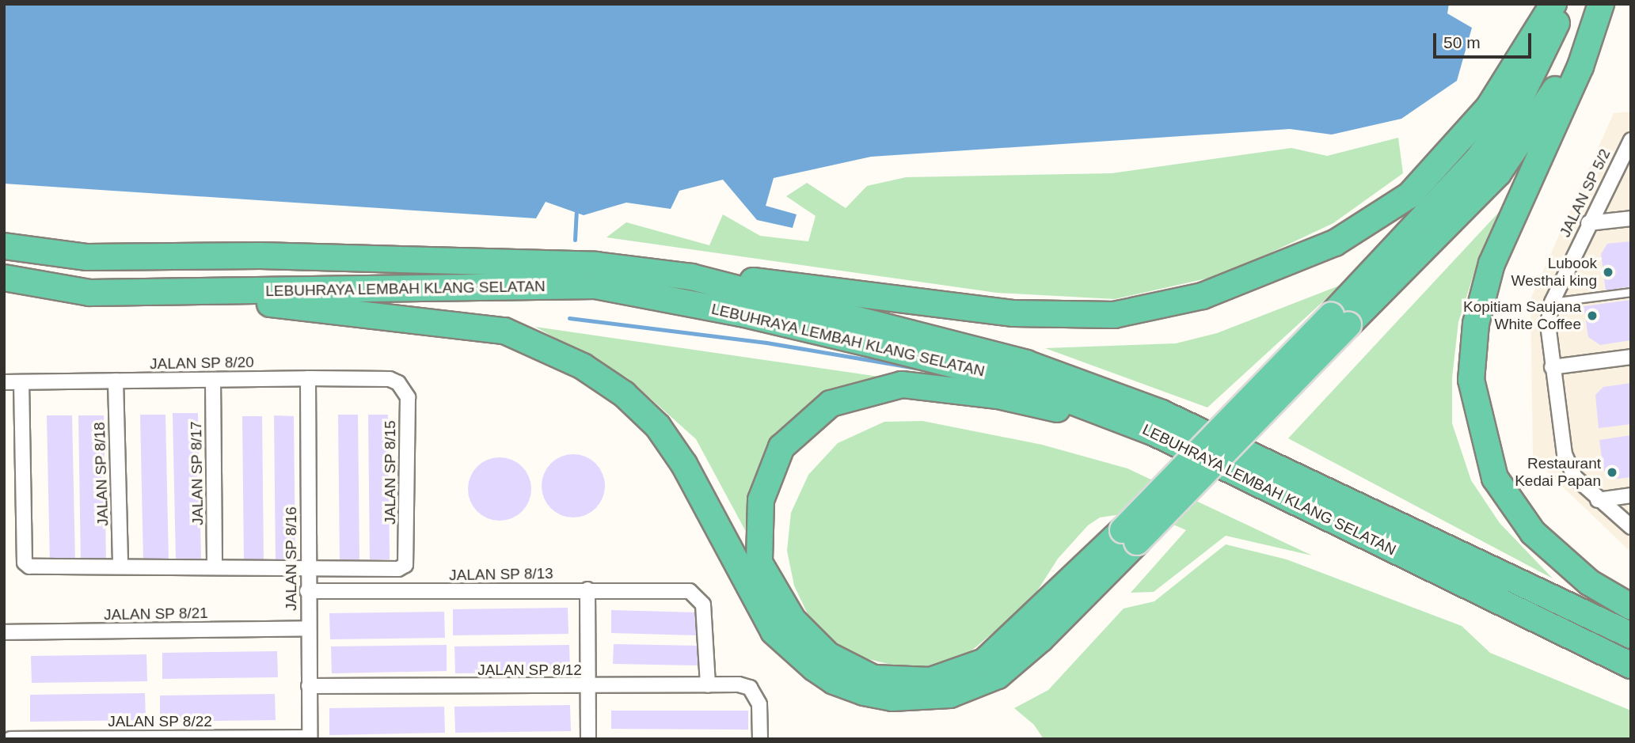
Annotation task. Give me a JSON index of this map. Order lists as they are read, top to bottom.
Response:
{
  "streets": {
    "highway": ["LEBUHRAYA LEMBAH KLANG SELATAN"],
    "street": [
      "JALAN SP 5/2",
      "JALAN SP 8/20",
      "JALAN SP 8/15",
      "JALAN SP 8/17",
      "JALAN SP 8/18",
      "JALAN SP 8/16",
      "JALAN SP 8/13",
      "JALAN SP 8/21",
      "JALAN SP 8/12",
      "JALAN SP 8/22"
    ]
  },
  "crossings": [
    ["JALAN SP 8/20", "JALAN SP 8/15"],
    ["JALAN SP 8/20", "JALAN SP 8/17"],
    ["JALAN SP 8/20", "JALAN SP 8/18"],
    ["JALAN SP 8/20", "JALAN SP 8/16"],
    ["JALAN SP 8/15", "JALAN SP 8/16"],
    ["JALAN SP 8/16", "JALAN SP 8/13"],
    ["JALAN SP 8/16", "JALAN SP 8/21"],
    ["JALAN SP 8/16", "JALAN SP 8/12"],
    ["JALAN SP 8/16", "JALAN SP 8/22"],
    ["JALAN SP 8/13", "JALAN SP 8/12"]
  ],
  "places": ["Lubook Westhai king", "Kopitiam Saujana White Coffee", "Restaurant Kedai Papan"],
  "scale_bar": "50 m"
}
